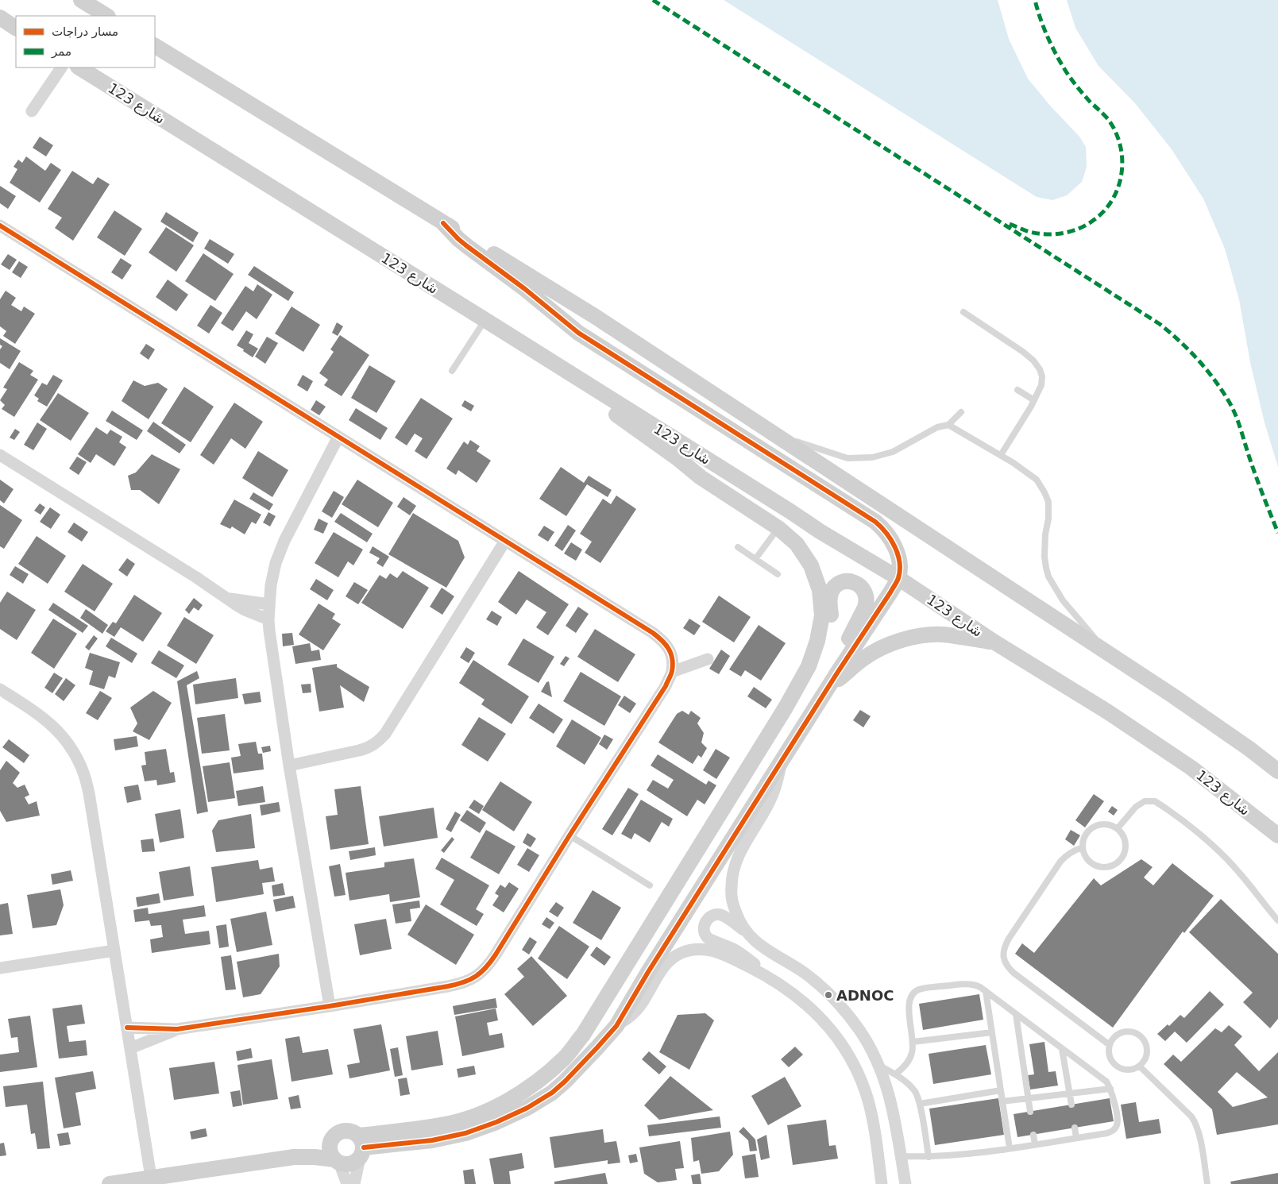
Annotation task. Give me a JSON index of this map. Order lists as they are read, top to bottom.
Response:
{
  "streets": {
    "street": ["شارع 123"]
  },
  "places": ["ADNOC"],
  "legend": ["مسار دراجات", "ممر"]
}
